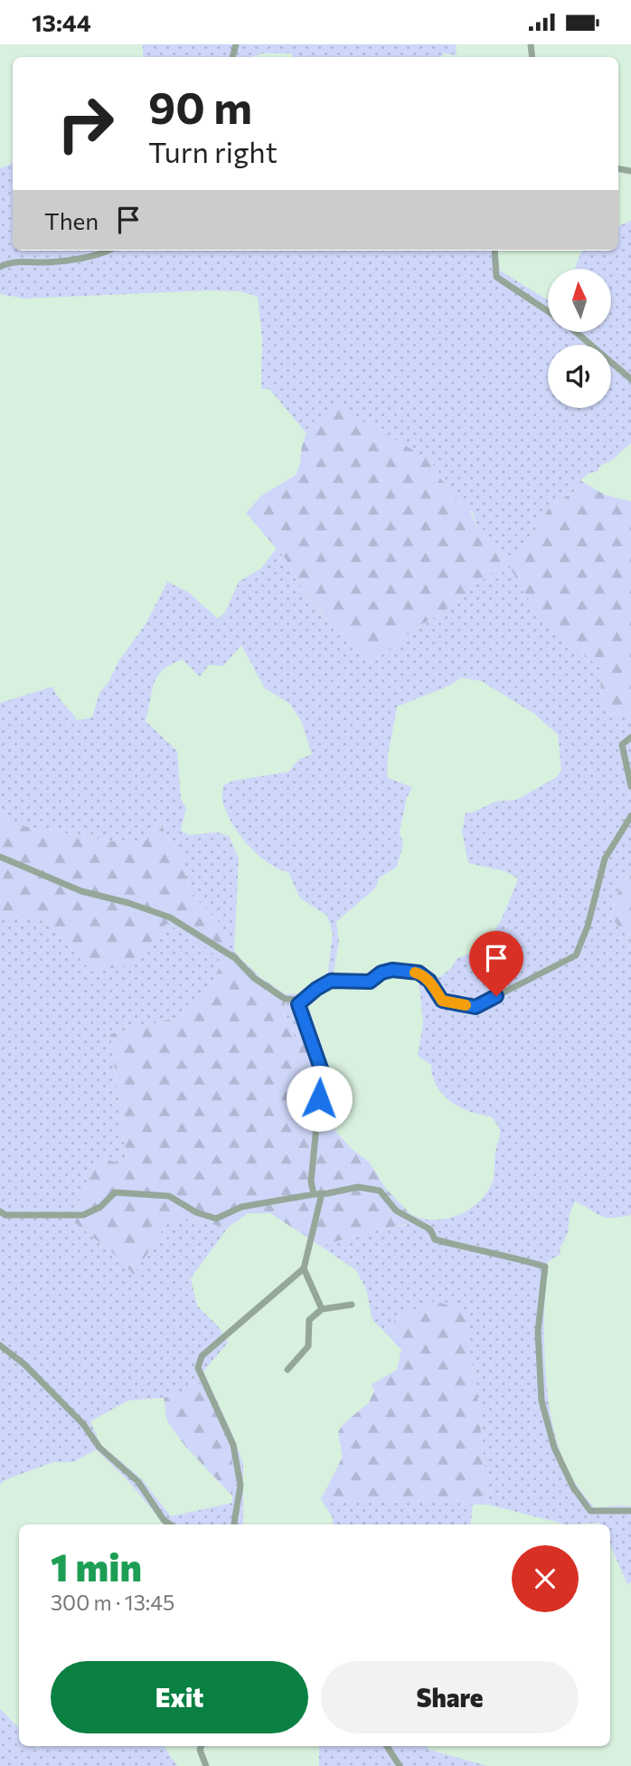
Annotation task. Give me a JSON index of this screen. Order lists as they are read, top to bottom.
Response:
{
  "north": "top",
  "page": {
    "status": "13:44",
    "turn": ["90 m", "Turn right"],
    "then": "Then",
    "heading": ["1 min", "300 m · 13:45"],
    "buttons": ["Exit", "Share"]
  }
}
